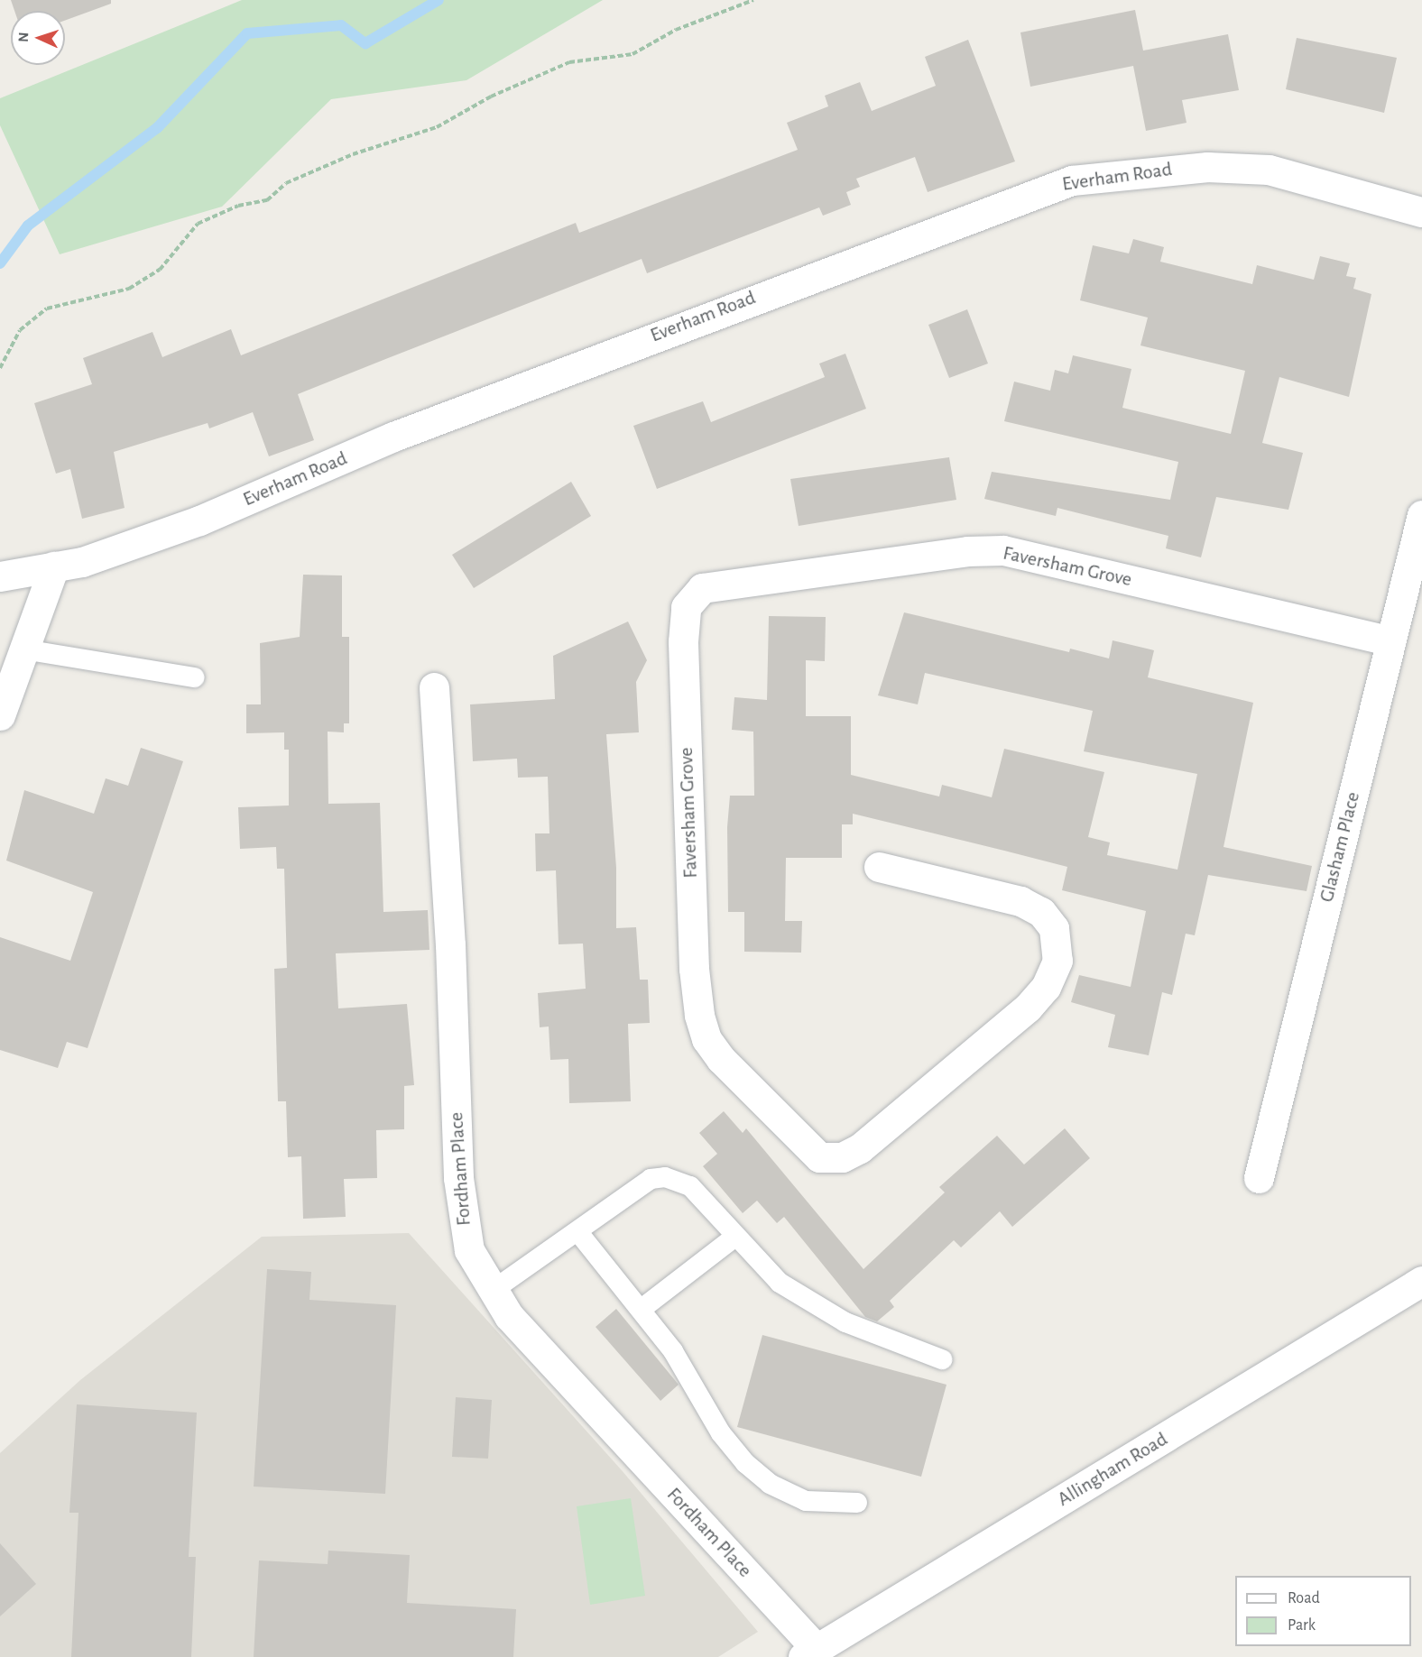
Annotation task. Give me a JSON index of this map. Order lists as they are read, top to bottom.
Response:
{
  "streets": {
    "street": [
      "Everham Road",
      "Faversham Grove",
      "Glasham Place",
      "Fordham Place",
      "Allingham Road"
    ]
  },
  "crossings": [
    ["Faversham Grove", "Glasham Place"],
    ["Fordham Place", "Allingham Road"]
  ],
  "legend": ["Road", "Park"],
  "north": "left"
}
